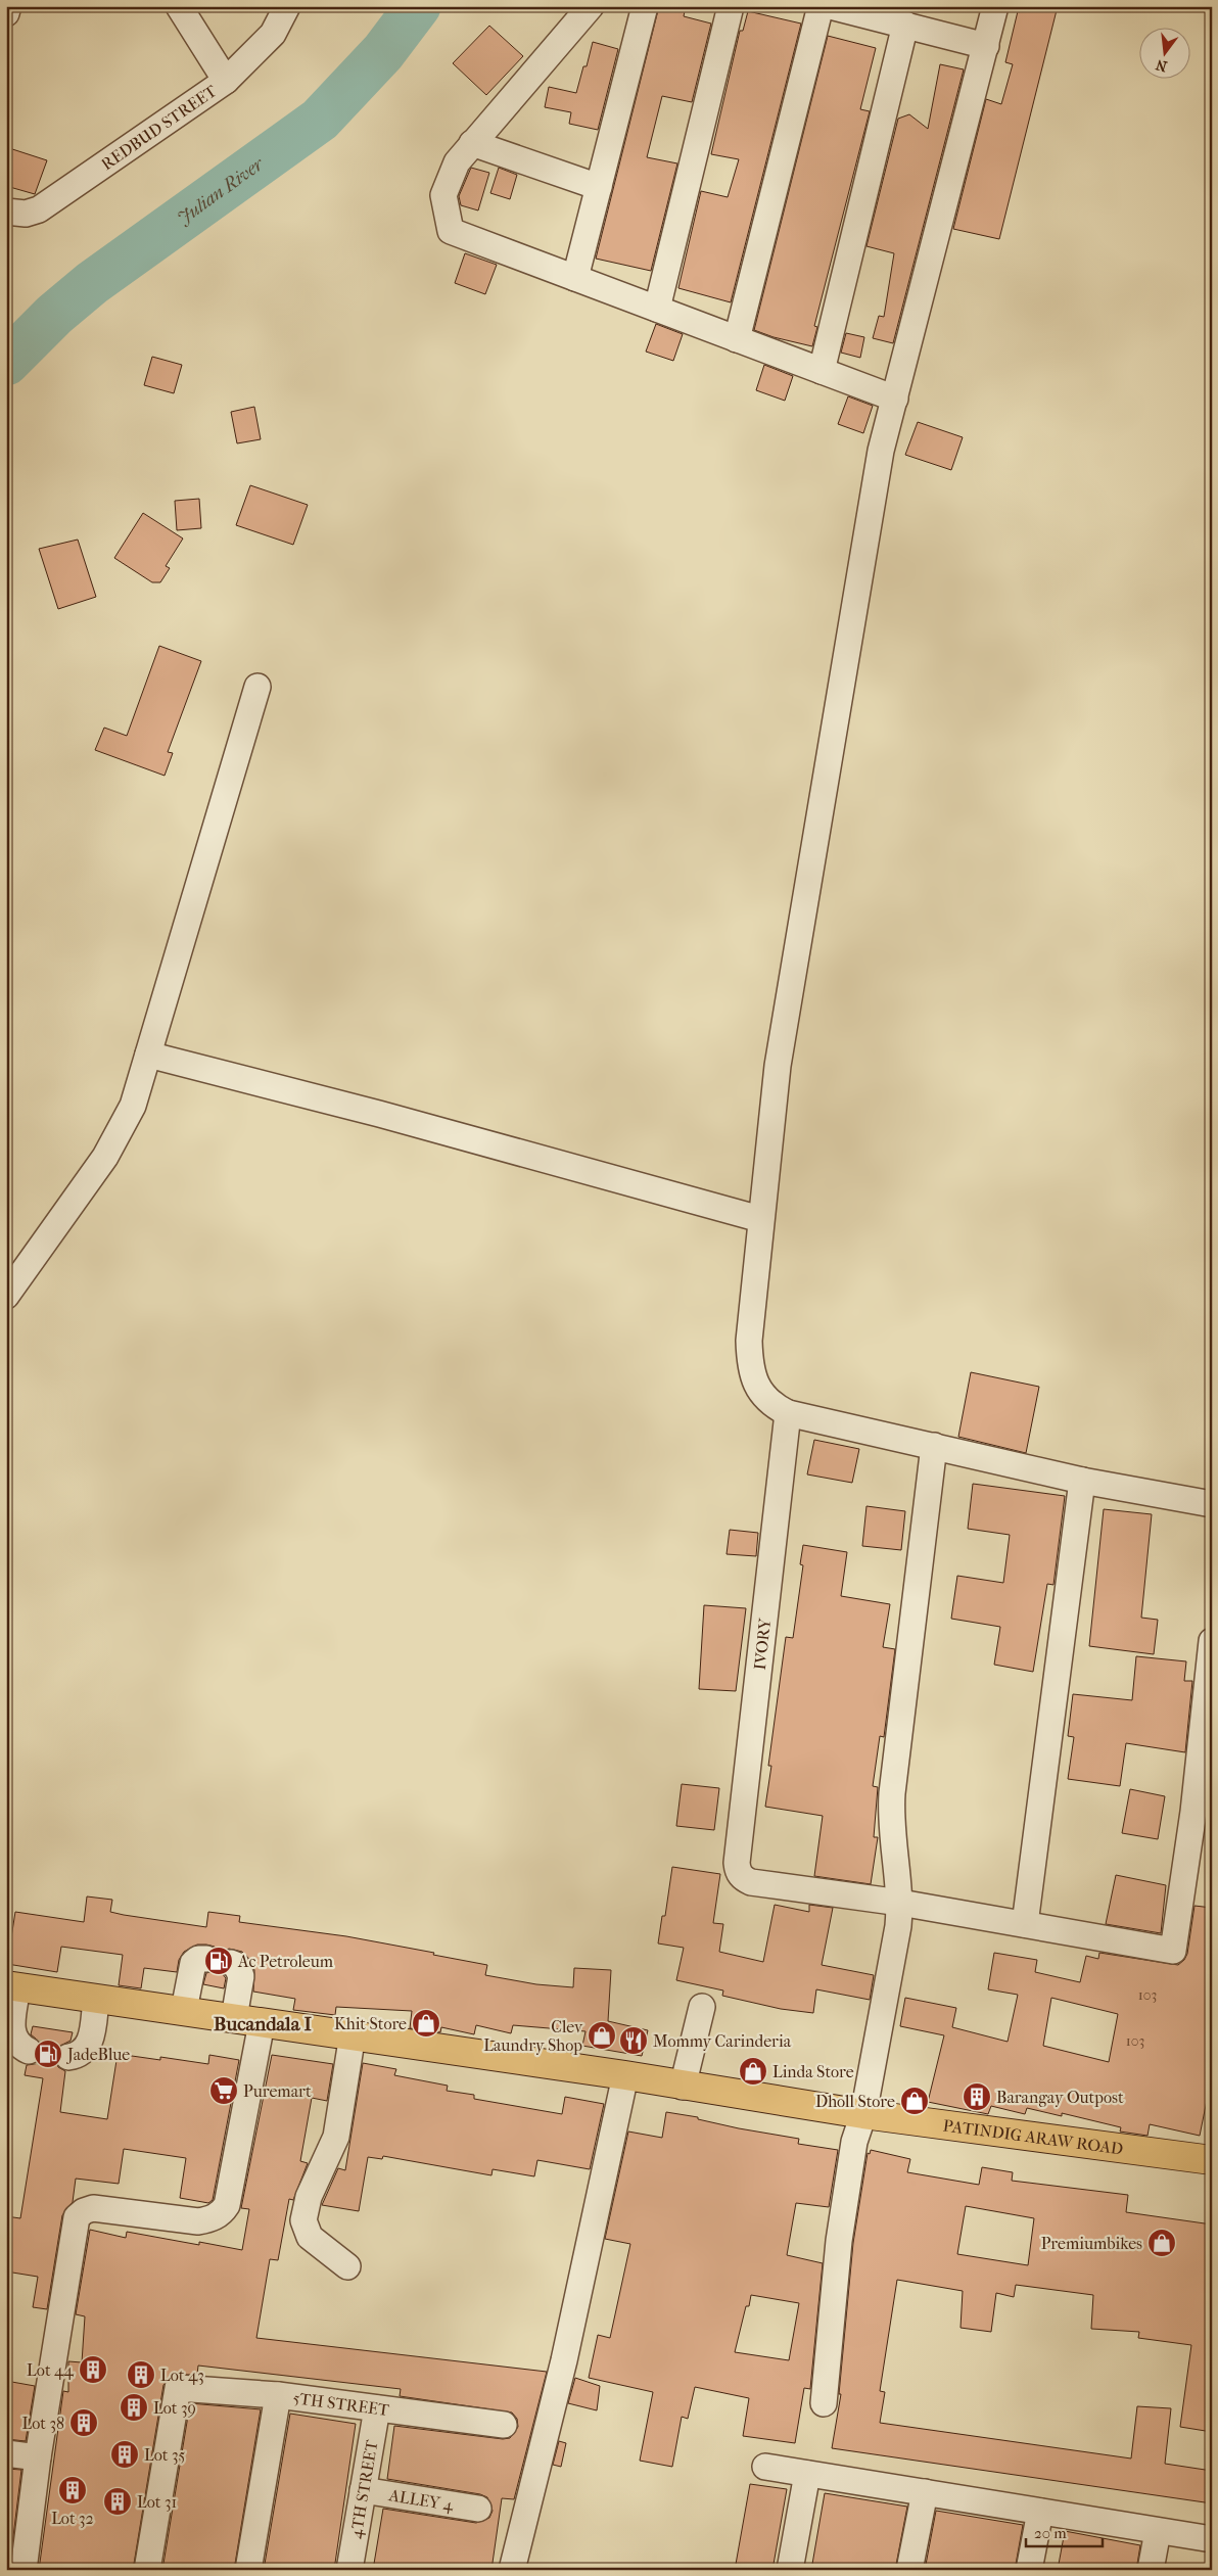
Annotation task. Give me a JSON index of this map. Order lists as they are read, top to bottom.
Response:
{
  "streets": {
    "main road": ["PATINDIG ARAW ROAD"],
    "street": [
      "REDBUD STREET",
      "IVORY",
      "5TH STREET",
      "4TH STREET",
      "ALLEY 4"
    ]
  },
  "crossings": [
    ["5TH STREET", "4TH STREET"],
    ["4TH STREET", "ALLEY 4"]
  ],
  "districts": ["Bucandala I"],
  "water": ["Julian River"],
  "places": {
    "fuel station": ["Ac Petroleum", "JadeBlue"],
    "shop": [
      "Khit Store",
      "Clev Laundry Shop",
      "Linda Store",
      "Dholl Store",
      "Premiumbikes"
    ],
    "restaurant": ["Mommy Carinderia"],
    "supermarket": ["Puremart"],
    "building": [
      "Barangay Outpost",
      "Lot 44",
      "Lot 43",
      "Lot 39",
      "Lot 38",
      "Lot 35",
      "Lot 32",
      "Lot 31"
    ]
  },
  "house_numbers": ["103", "103"],
  "scale_bar": "20 m",
  "north": "bottom"
}
